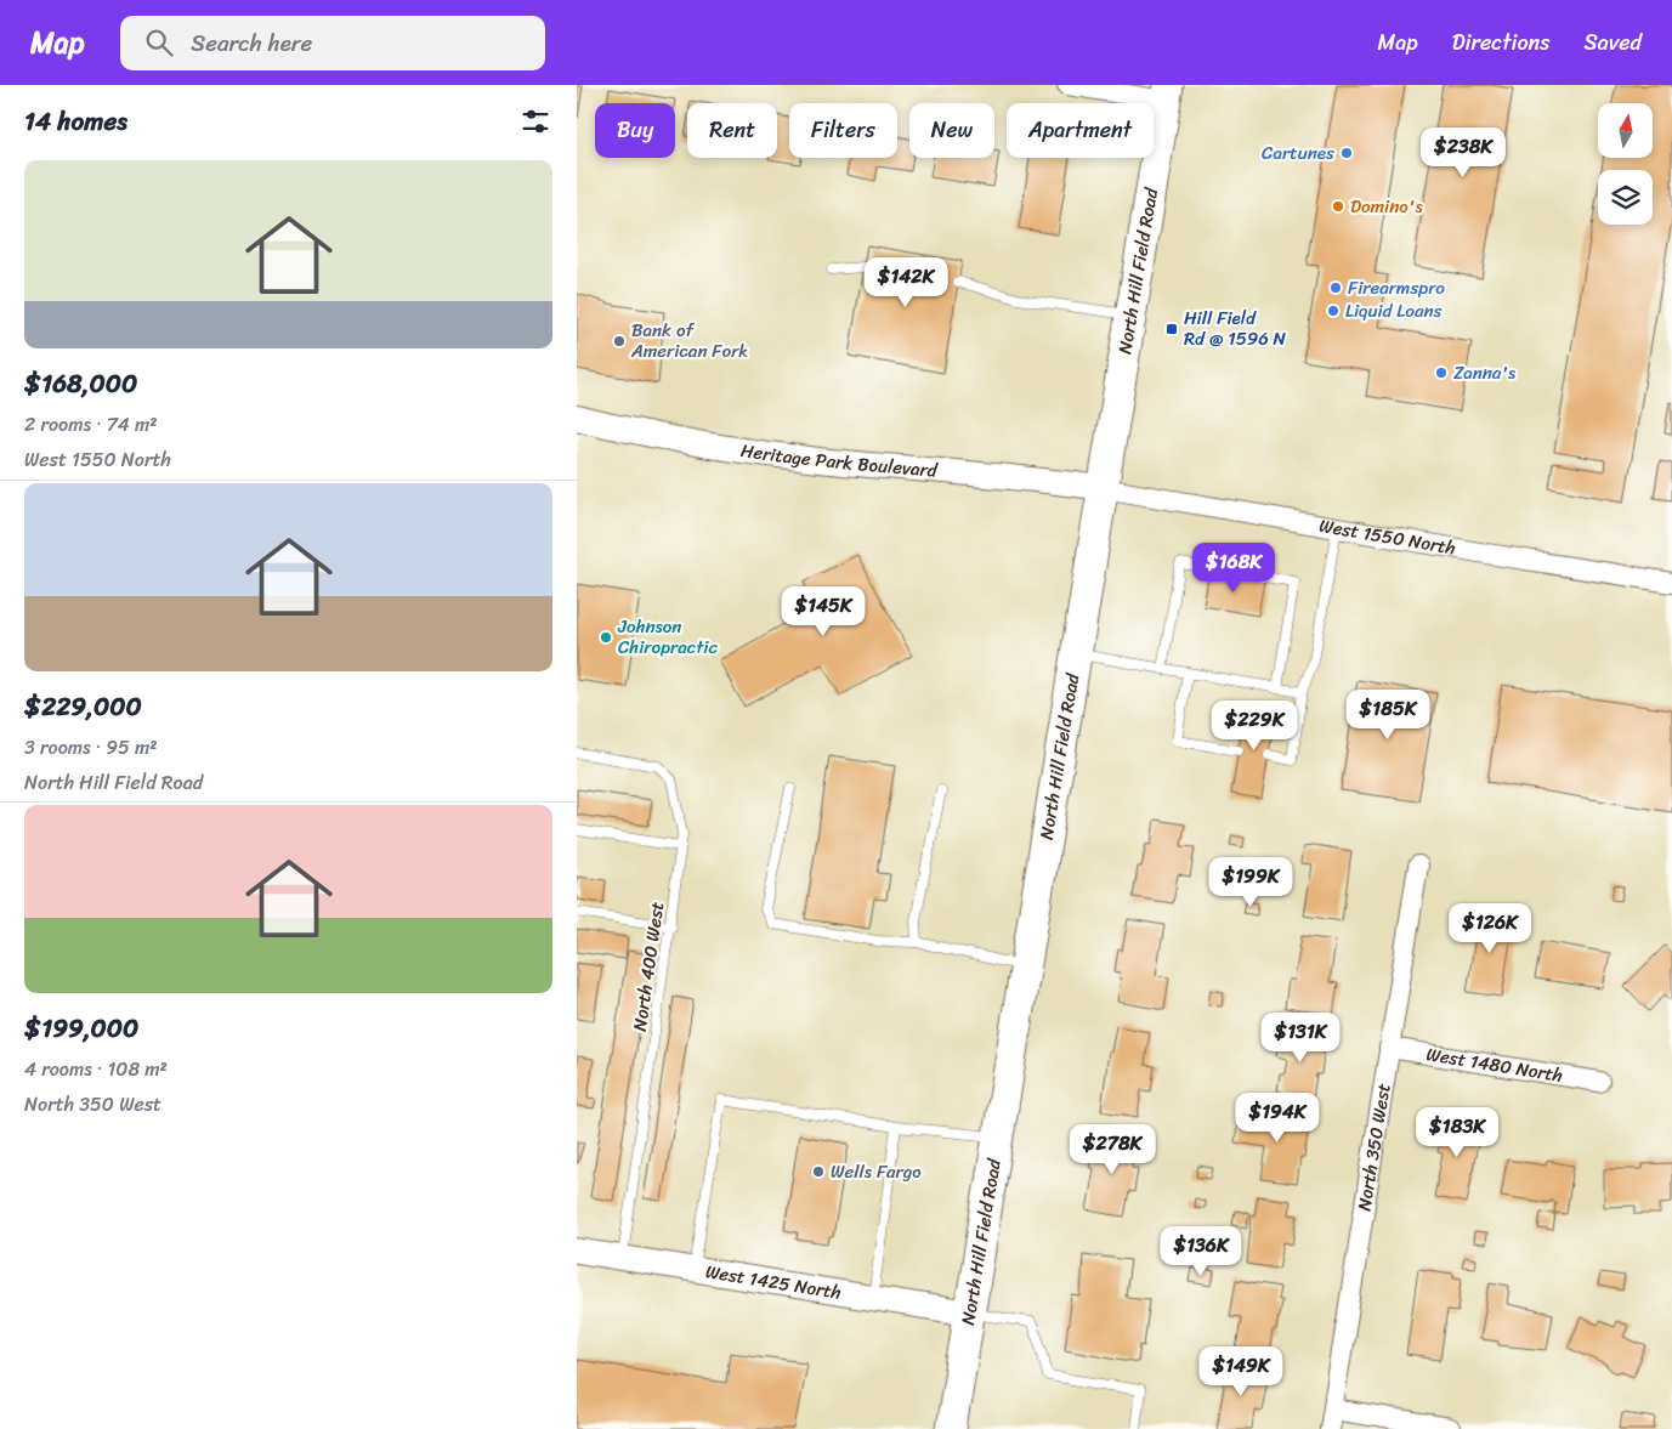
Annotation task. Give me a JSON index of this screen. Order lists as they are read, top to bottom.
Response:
{
  "streets": {
    "main road": ["North Hill Field Road"],
    "street": [
      "Heritage Park Boulevard",
      "West 1550 North",
      "West 1480 North",
      "North 350 West",
      "West 1425 North"
    ],
    "lane": ["North 400 West"]
  },
  "crossings": [
    ["North Hill Field Road", "Heritage Park Boulevard"],
    ["North Hill Field Road", "West 1550 North"],
    ["North Hill Field Road", "West 1425 North"],
    ["Heritage Park Boulevard", "West 1550 North"],
    ["North 400 West", "West 1425 North"],
    ["West 1480 North", "North 350 West"]
  ],
  "places": {
    "other": [
      "Cartunes",
      "Domino's",
      "Firearmspro",
      "Liquid Loans",
      "Bank of American Fork",
      "Zanna's",
      "Johnson Chiropractic",
      "Wells Fargo"
    ],
    "transit": ["Hill Field Rd @ 1596 N"]
  },
  "north": "top",
  "page": {
    "header": "Map",
    "search": "Search here",
    "nav": ["Map", "Directions", "Saved"],
    "heading": "14 homes",
    "chip": [
      "Buy",
      "Rent",
      "Filters",
      "New",
      "Apartment"
    ],
    "price": [
      "$238K",
      "$142K",
      "$168K",
      "$145K",
      "$185K",
      "$229K",
      "$199K",
      "$126K",
      "$131K",
      "$194K",
      "$183K",
      "$278K",
      "$136K",
      "$149K"
    ],
    "list": [
      {
        "name": "$168,000",
        "note": "2 rooms · 74 m² · West 1550 North"
      },
      {
        "name": "$229,000",
        "note": "3 rooms · 95 m² · North Hill Field Road"
      },
      {
        "name": "$199,000",
        "note": "4 rooms · 108 m² · North 350 West"
      }
    ]
  }
}
